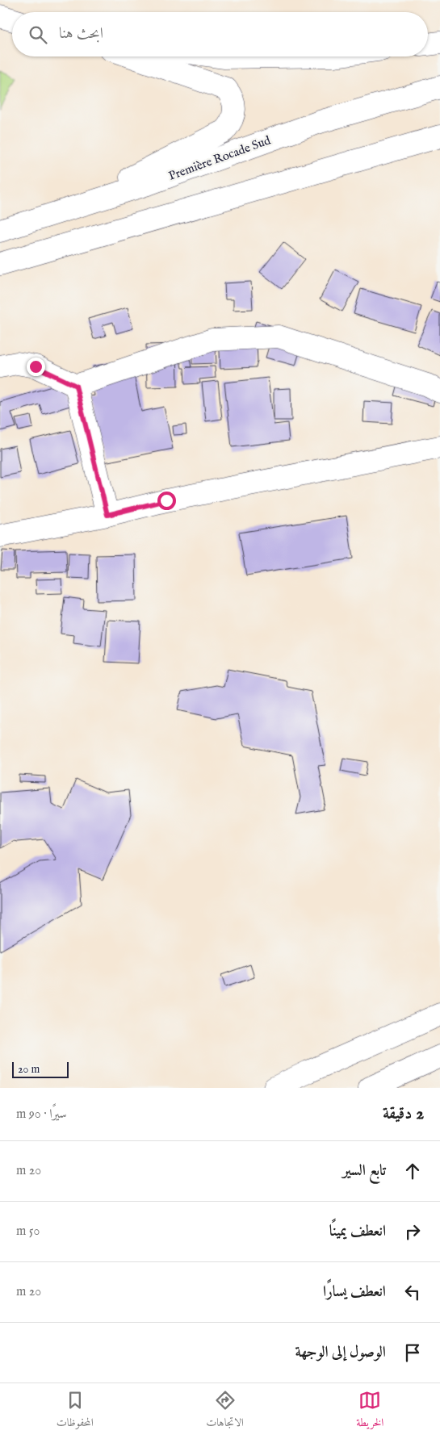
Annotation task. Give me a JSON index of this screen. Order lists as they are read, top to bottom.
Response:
{
  "streets": {
    "main road": ["Première Rocade Sud"]
  },
  "scale_bar": "20 m",
  "page": {
    "search": "ابحث هنا",
    "scale": "20 m",
    "heading": ["2 دقيقة", "سيرًا · 90 m"],
    "list": [
      ["تابع السير", "20 m"],
      ["انعطف يمينًا", "50 m"],
      ["انعطف يسارًا", "20 m"],
      "الوصول إلى الوجهة"
    ],
    "nav": ["الخريطة", "الاتجاهات", "المحفوظات"]
  }
}
